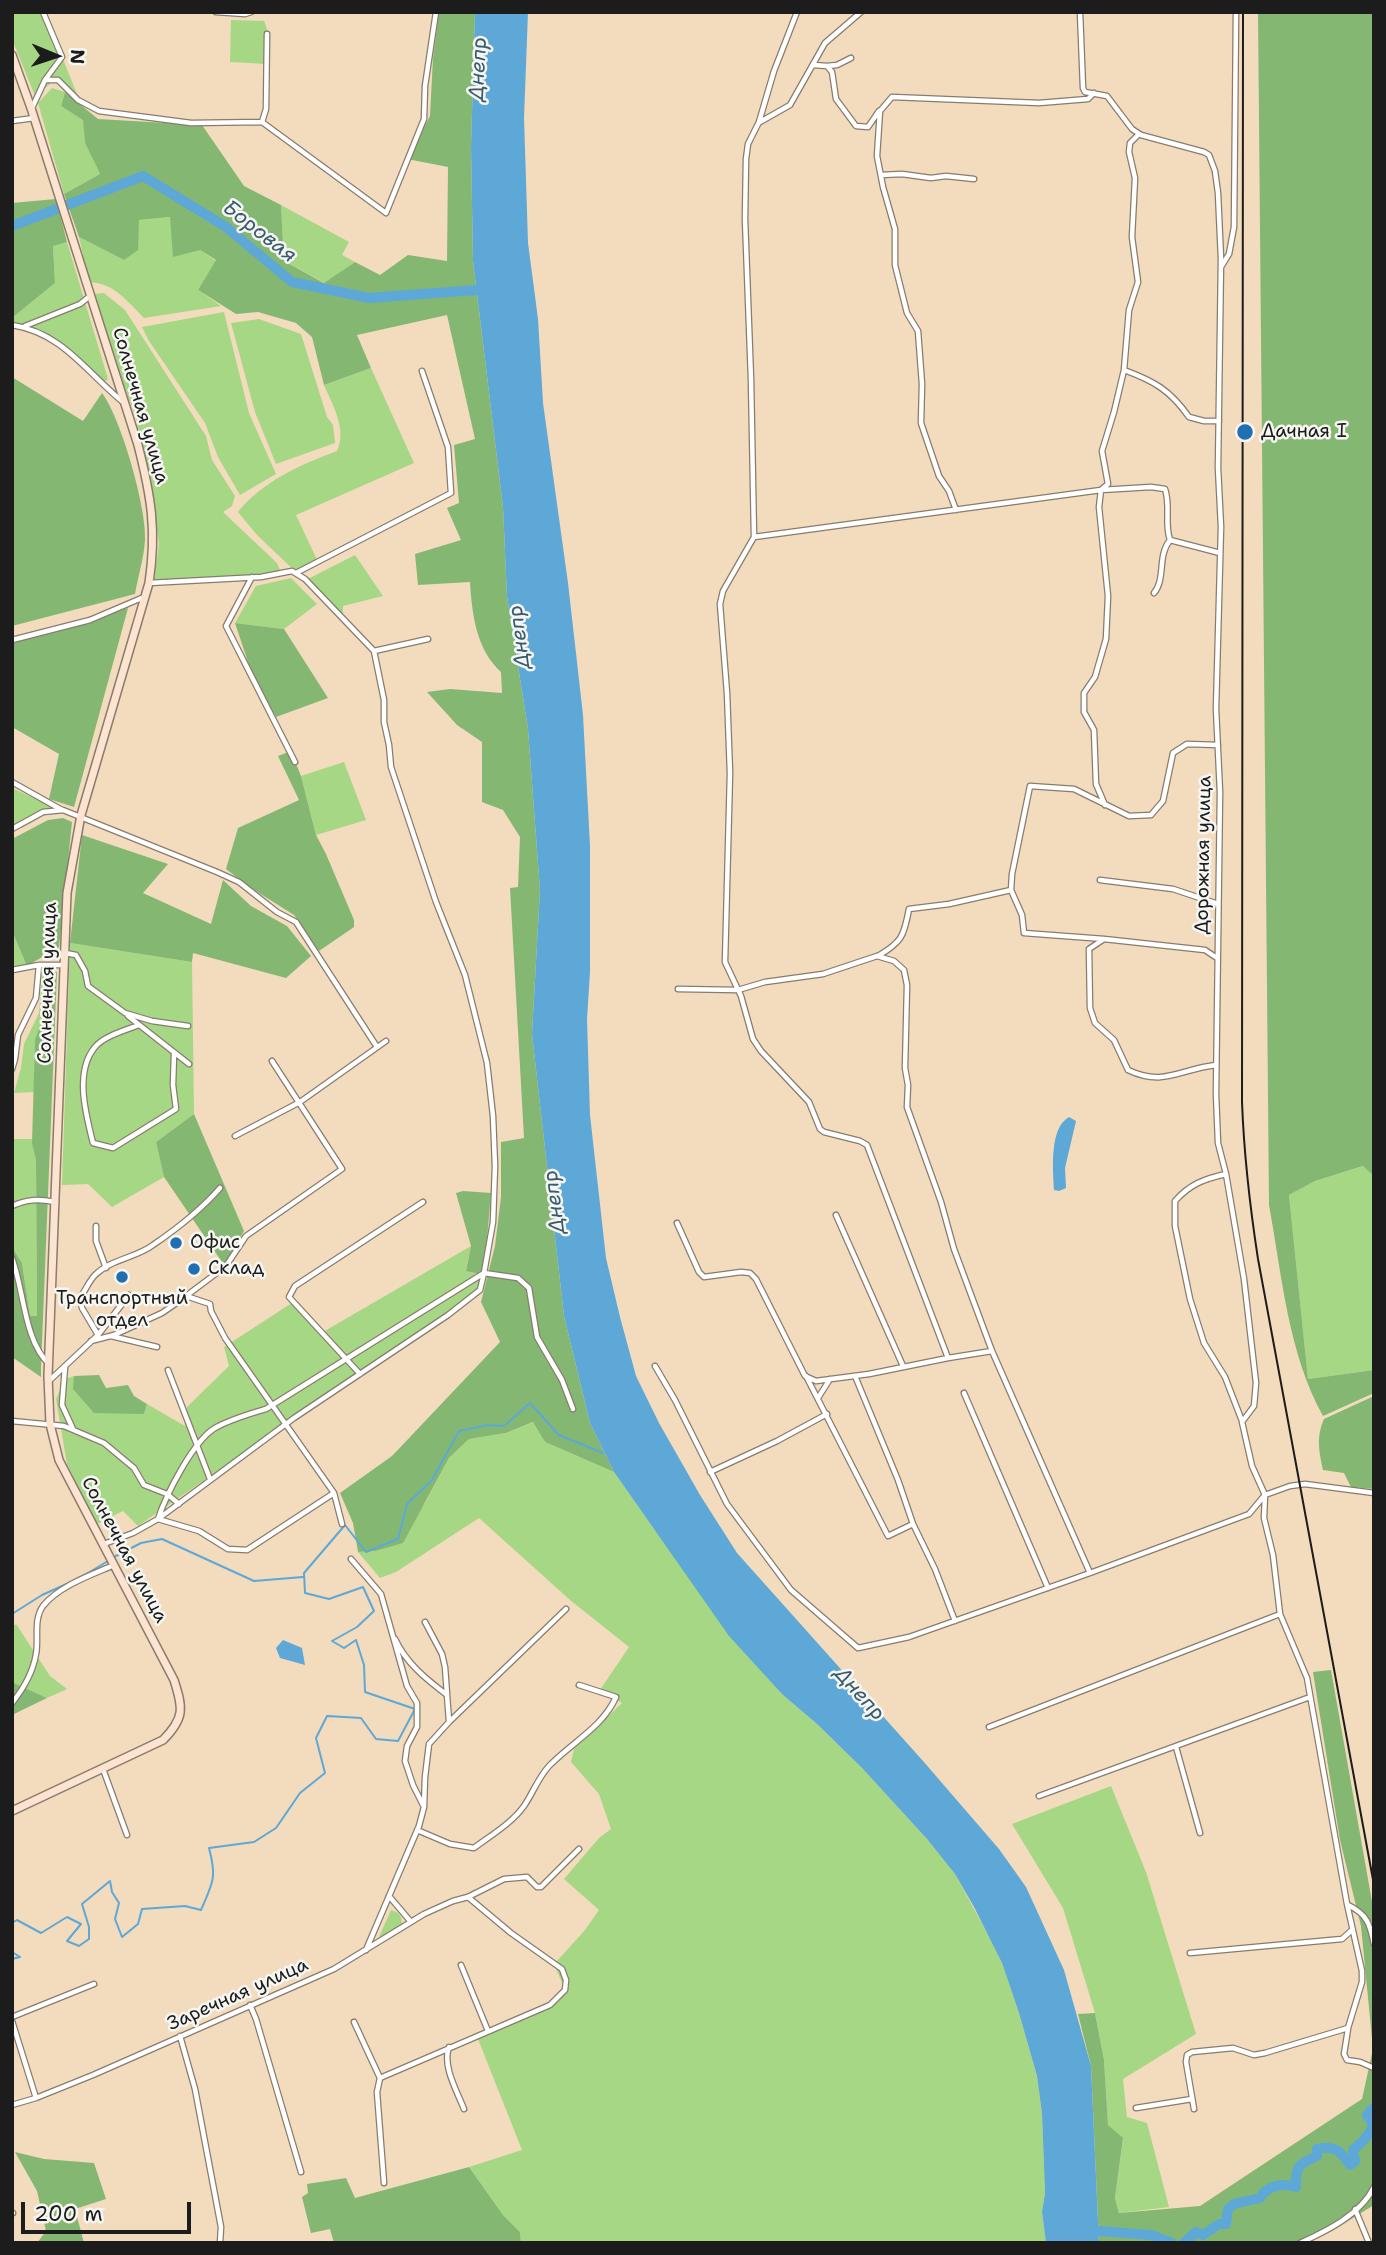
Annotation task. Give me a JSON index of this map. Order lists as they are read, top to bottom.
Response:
{
  "streets": {
    "street": ["Солнечная улица", "Дорожная улица", "Заречная улица"]
  },
  "water": ["Днепр", "Боровая"],
  "places": [
    "Дачная I",
    "Офис",
    "Склад",
    "Транспортный отдел"
  ],
  "scale_bar": "200 m",
  "north": "right"
}
